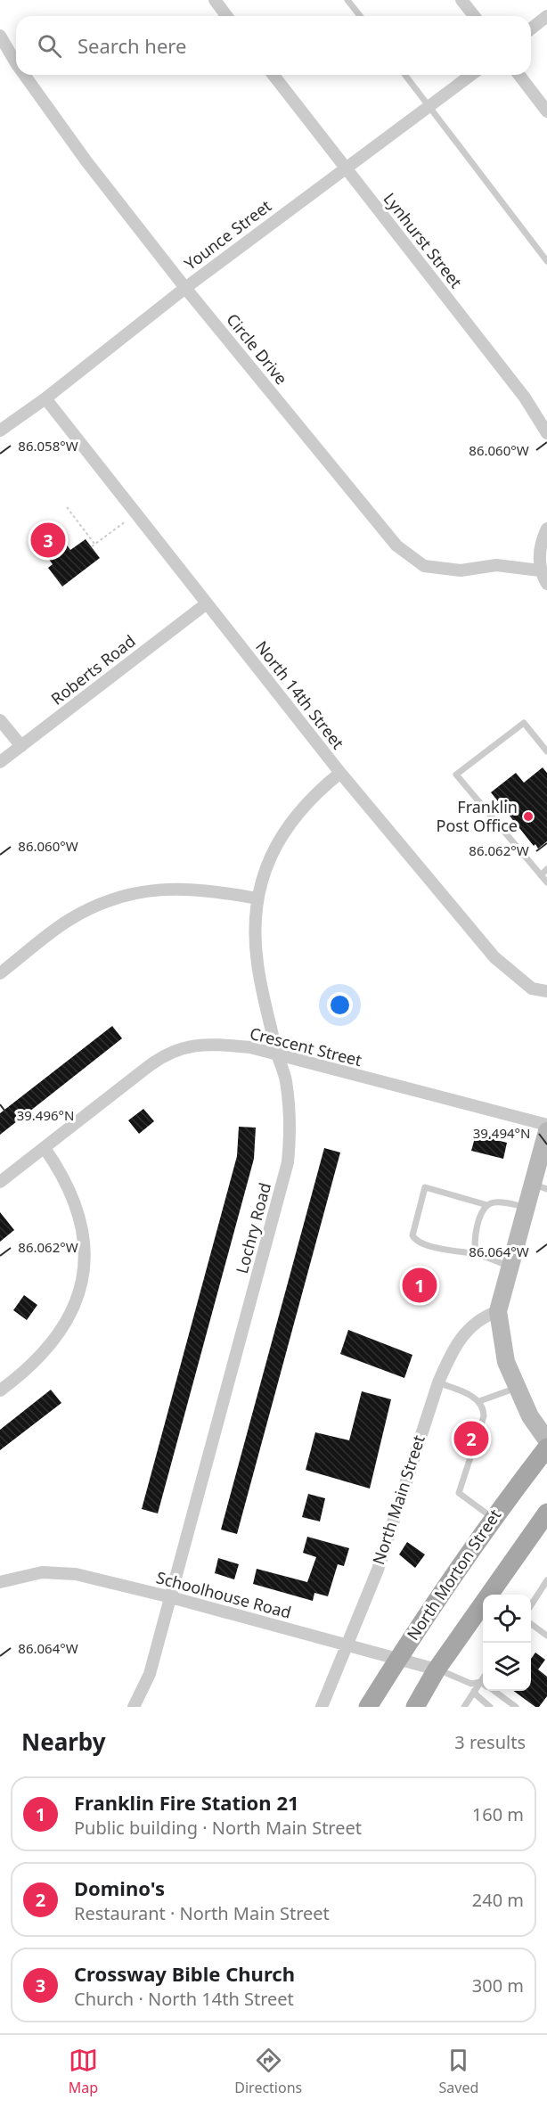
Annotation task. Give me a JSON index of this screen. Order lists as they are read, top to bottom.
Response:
{
  "streets": {
    "main road": ["North Morton Street"],
    "street": [
      "Younce Street",
      "Lynhurst Street",
      "Circle Drive",
      "Roberts Road",
      "North 14th Street",
      "Crescent Street",
      "Lochry Road",
      "North Main Street",
      "Schoolhouse Road"
    ]
  },
  "crossings": [
    ["Younce Street", "Lynhurst Street"],
    ["Younce Street", "Circle Drive"],
    ["Younce Street", "North 14th Street"],
    ["Roberts Road", "North 14th Street"],
    ["North 14th Street", "Lochry Road"],
    ["Crescent Street", "Lochry Road"],
    ["Lochry Road", "Schoolhouse Road"],
    ["North Main Street", "Schoolhouse Road"],
    ["North Morton Street", "Schoolhouse Road"]
  ],
  "places": ["Franklin Post Office"],
  "page": {
    "search": "Search here",
    "pins": ["3", "1", "2"],
    "heading": ["Nearby", "3 results"],
    "list": [
      {
        "mark": "1",
        "name": "Franklin Fire Station 21",
        "note": "Public building · North Main Street",
        "value": "160 m"
      },
      {
        "mark": "2",
        "name": "Domino's",
        "note": "Restaurant · North Main Street",
        "value": "240 m"
      },
      {
        "mark": "3",
        "name": "Crossway Bible Church",
        "note": "Church · North 14th Street",
        "value": "300 m"
      }
    ],
    "nav": ["Map", "Directions", "Saved"]
  },
  "coordinates": [
    "86.058°W",
    "86.060°W",
    "86.062°W",
    "39.496°N",
    "39.494°N",
    "86.064°W"
  ]
}
